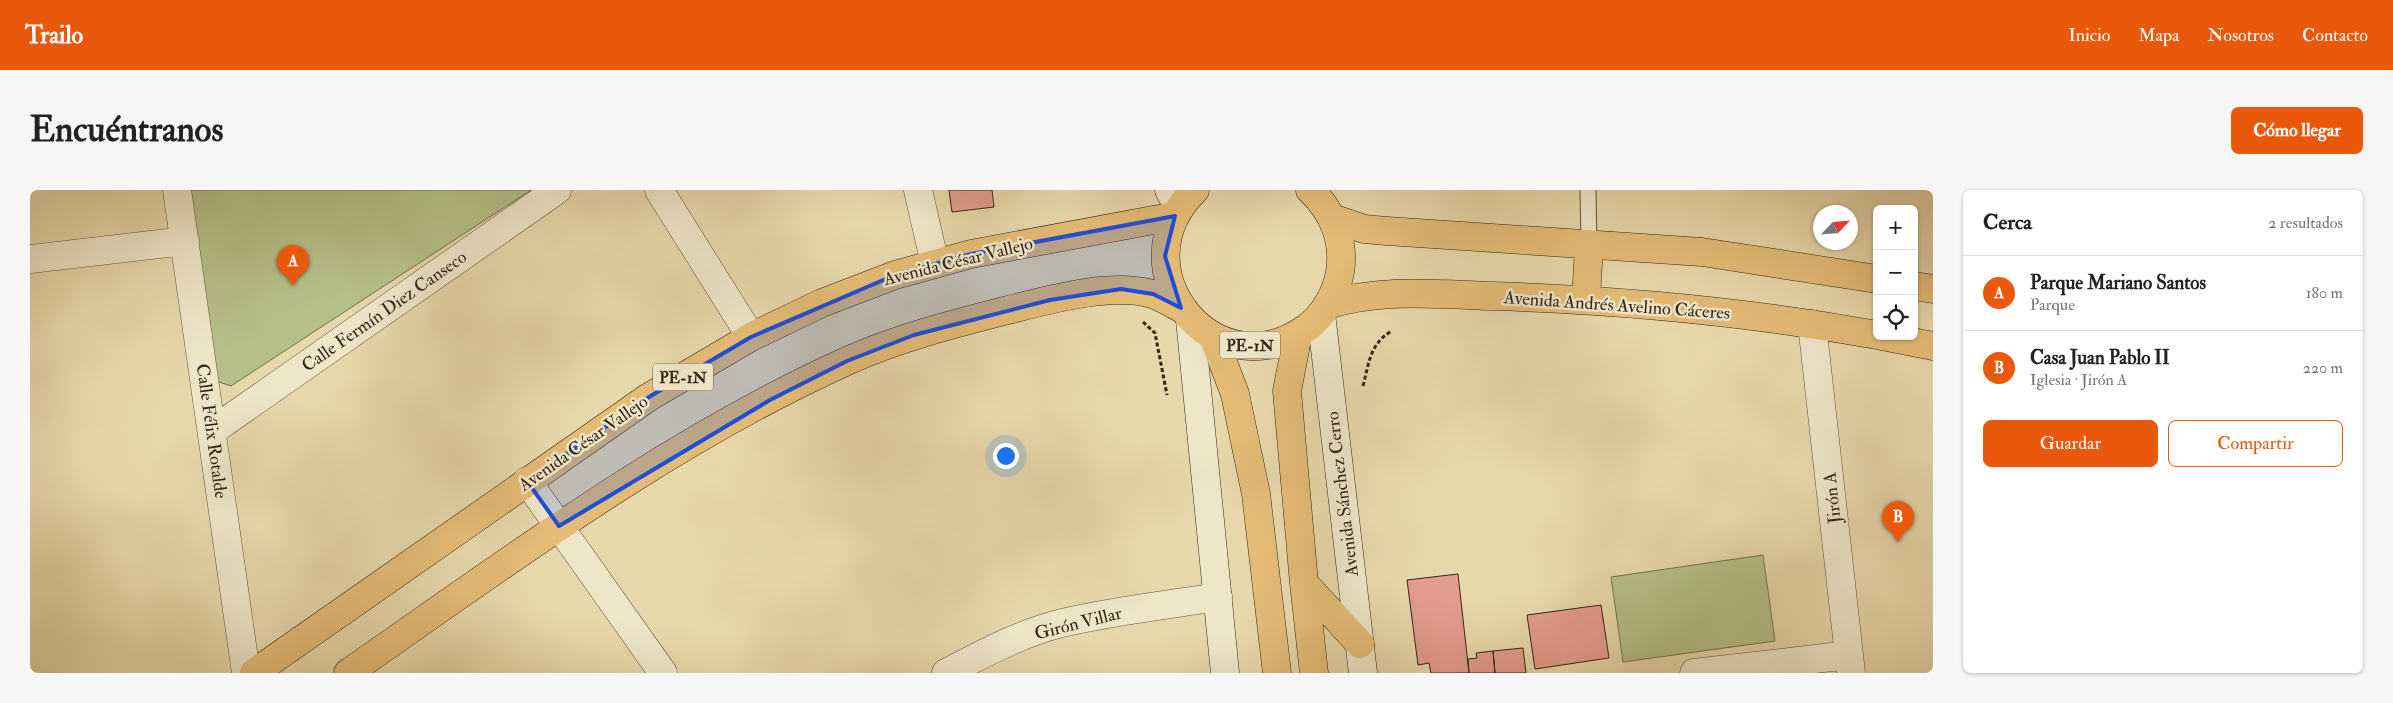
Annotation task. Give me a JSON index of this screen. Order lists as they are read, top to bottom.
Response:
{
  "streets": {
    "main road": ["Avenida César Vallejo", "Avenida Andrés Avelino Cáceres", "PE-1N"],
    "street": [
      "Calle Fermín Diez Canseco",
      "Calle Félix Rotalde",
      "Avenida Sánchez Cerro",
      "Jirón A",
      "Girón Villar"
    ]
  },
  "crossings": [
    ["Avenida César Vallejo", "PE-1N"],
    ["Avenida Andrés Avelino Cáceres", "PE-1N"],
    ["Avenida Andrés Avelino Cáceres", "Avenida Sánchez Cerro"],
    ["Avenida Andrés Avelino Cáceres", "Jirón A"],
    ["Calle Fermín Diez Canseco", "Calle Félix Rotalde"],
    ["PE-1N", "Avenida Sánchez Cerro"]
  ],
  "north": "top right",
  "page": {
    "header": "Trailo",
    "nav": [
      "Inicio",
      "Mapa",
      "Nosotros",
      "Contacto"
    ],
    "buttons": [
      "Cómo llegar",
      ["Guardar", "Compartir"]
    ],
    "title": "Encuéntranos",
    "heading": ["Cerca", "2 resultados"],
    "map_buttons": ["+", "−"],
    "pins": ["A", "B"],
    "list": [
      {
        "mark": "A",
        "name": "Parque Mariano Santos",
        "note": "Parque",
        "value": "180 m"
      },
      {
        "mark": "B",
        "name": "Casa Juan Pablo II",
        "note": "Iglesia · Jirón A",
        "value": "220 m"
      }
    ]
  }
}
